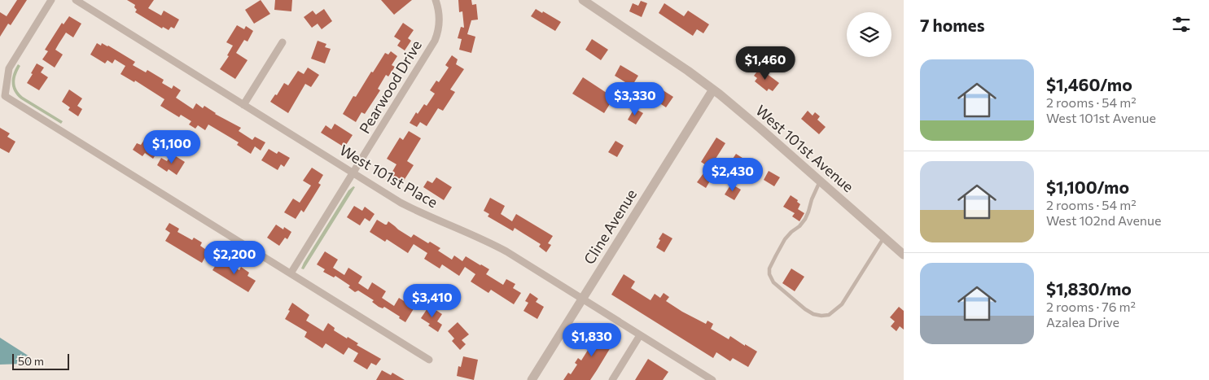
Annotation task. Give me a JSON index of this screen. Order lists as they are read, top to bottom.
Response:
{
  "streets": {
    "street": [
      "Pearwood Drive",
      "West 101st Avenue",
      "West 101st Place",
      "Cline Avenue"
    ]
  },
  "crossings": [
    ["Pearwood Drive", "West 101st Place"],
    ["West 101st Avenue", "Cline Avenue"],
    ["West 101st Place", "Cline Avenue"]
  ],
  "scale_bar": "50 m",
  "page": {
    "heading": "7 homes",
    "price": [
      "$1,460",
      "$3,330",
      "$1,100",
      "$2,430",
      "$2,200",
      "$3,410",
      "$1,830"
    ],
    "list": [
      {
        "name": "$1,460/mo",
        "note": "2 rooms · 54 m² · West 101st Avenue"
      },
      {
        "name": "$1,100/mo",
        "note": "2 rooms · 54 m² · West 102nd Avenue"
      },
      {
        "name": "$1,830/mo",
        "note": "2 rooms · 76 m² · Azalea Drive"
      }
    ],
    "scale": "50 m"
  }
}
